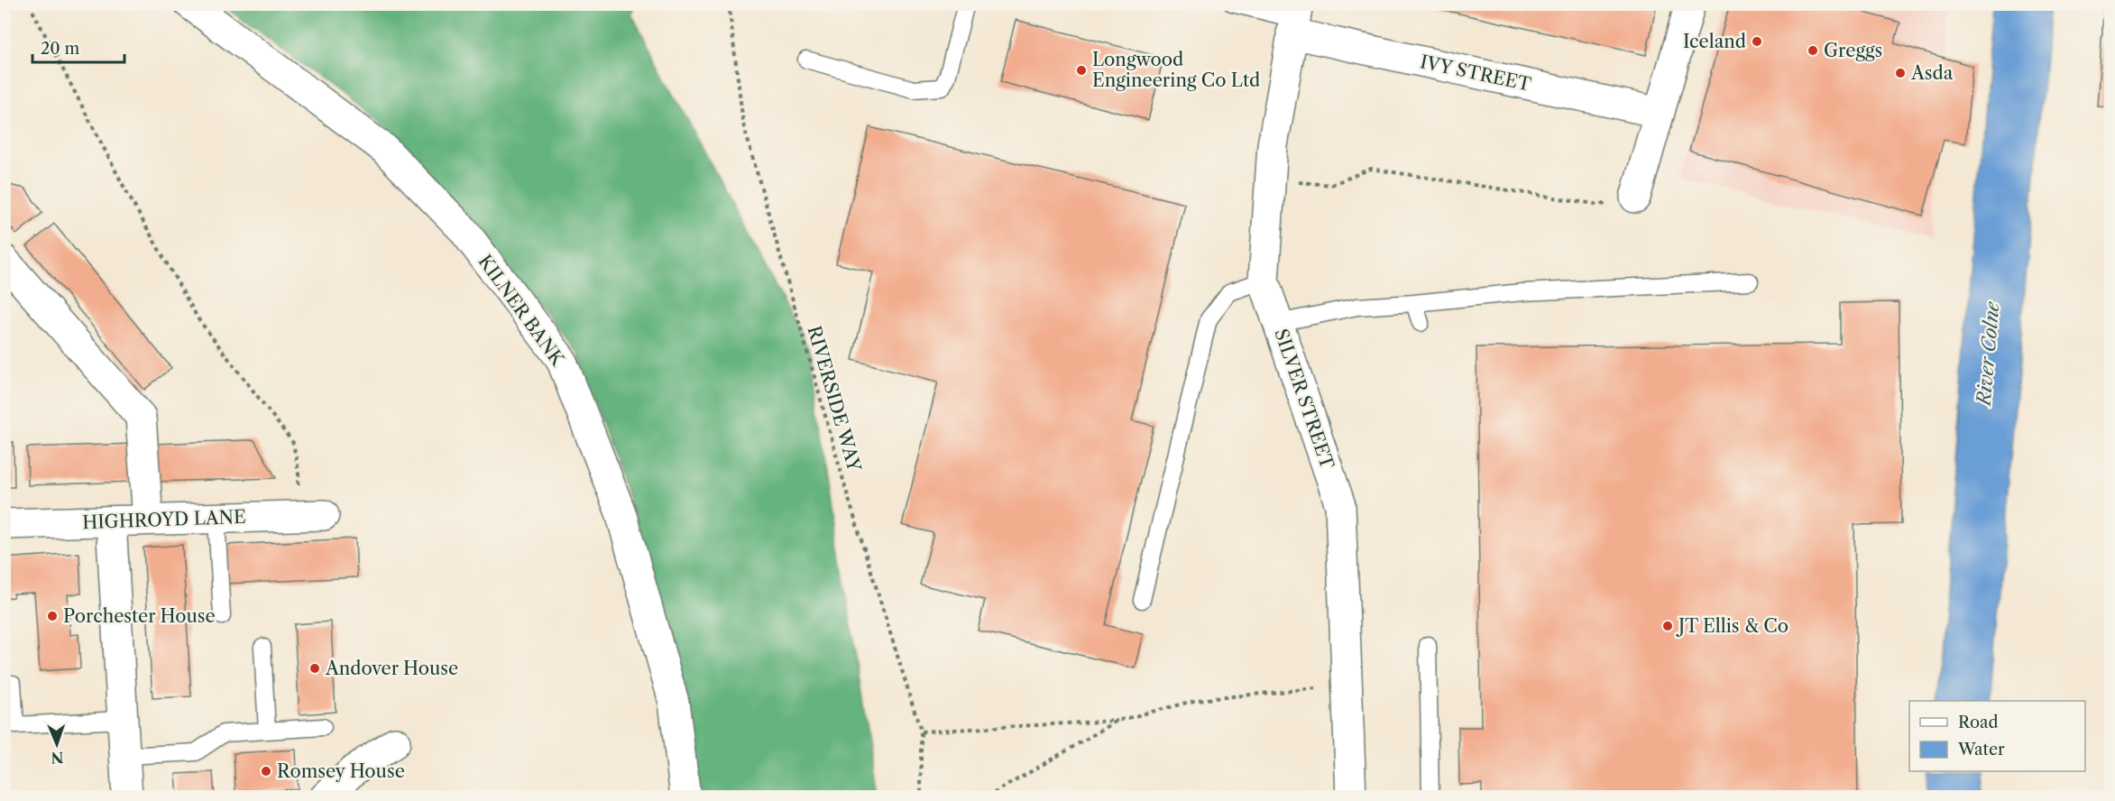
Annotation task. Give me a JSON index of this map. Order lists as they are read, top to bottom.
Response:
{
  "streets": {
    "street": [
      "IVY STREET",
      "KILNER BANK",
      "SILVER STREET",
      "HIGHROYD LANE"
    ],
    "path": ["RIVERSIDE WAY"]
  },
  "crossings": [
    ["IVY STREET", "SILVER STREET"]
  ],
  "water": ["River Colne"],
  "places": [
    "Iceland",
    "Greggs",
    "Longwood Engineering Co Ltd",
    "Asda",
    "Porchester House",
    "JT Ellis & Co",
    "Andover House",
    "Romsey House"
  ],
  "legend": ["Road", "Water"],
  "scale_bar": "20 m",
  "north": "bottom"
}
